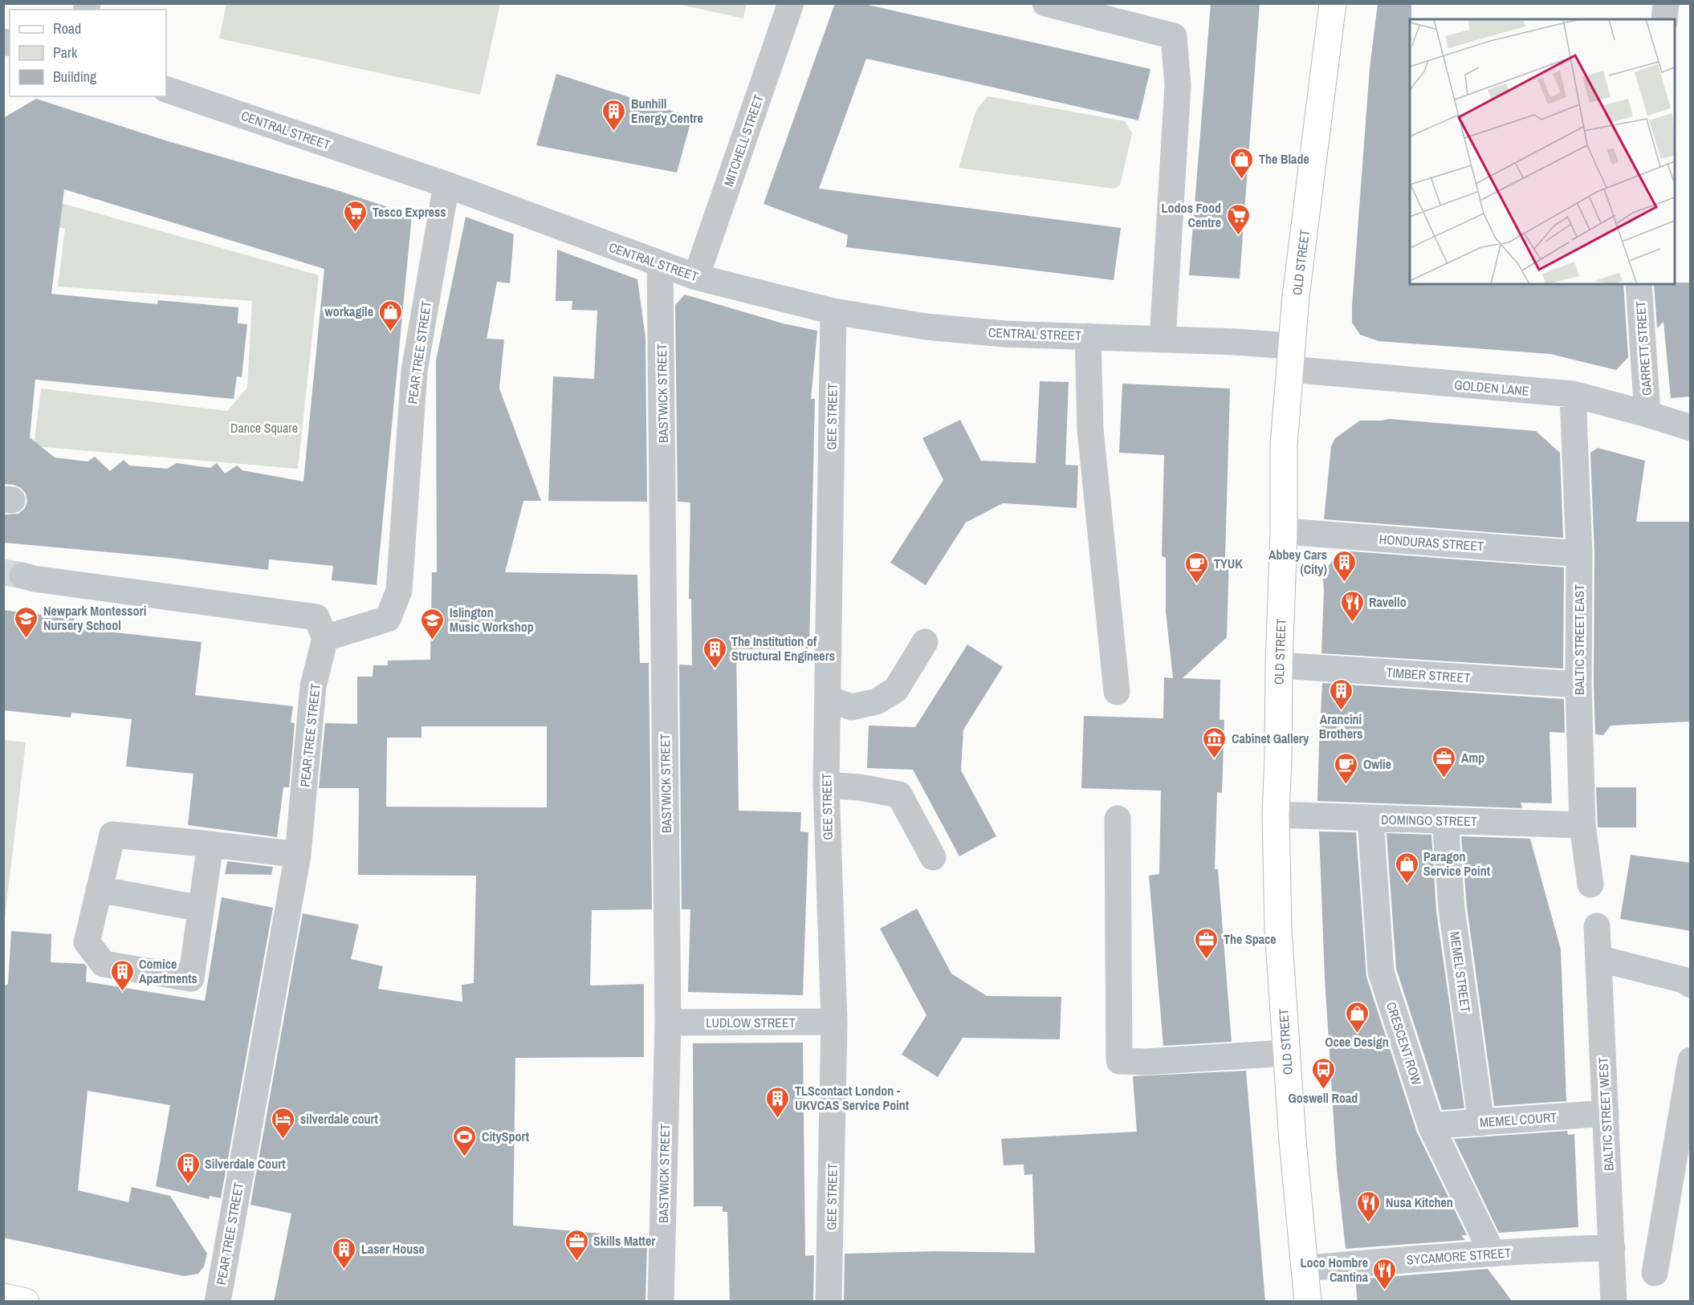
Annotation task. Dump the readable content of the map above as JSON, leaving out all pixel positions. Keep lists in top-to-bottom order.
{
  "streets": {
    "main road": ["OLD STREET"],
    "street": [
      "CENTRAL STREET",
      "MITCHELL STREET",
      "GARRETT STREET",
      "PEAR TREE STREET",
      "GOLDEN LANE",
      "BASTWICK STREET",
      "GEE STREET",
      "HONDURAS STREET",
      "BALTIC STREET EAST",
      "TIMBER STREET",
      "DOMINGO STREET",
      "MEMEL STREET",
      "LUDLOW STREET",
      "CRESCENT ROW",
      "BALTIC STREET WEST",
      "MEMEL COURT",
      "SYCAMORE STREET"
    ]
  },
  "crossings": [
    ["CENTRAL STREET", "MITCHELL STREET"],
    ["CENTRAL STREET", "OLD STREET"],
    ["CENTRAL STREET", "PEAR TREE STREET"],
    ["CENTRAL STREET", "GOLDEN LANE"],
    ["CENTRAL STREET", "BASTWICK STREET"],
    ["CENTRAL STREET", "GEE STREET"],
    ["OLD STREET", "GOLDEN LANE"],
    ["OLD STREET", "HONDURAS STREET"],
    ["OLD STREET", "TIMBER STREET"],
    ["OLD STREET", "DOMINGO STREET"],
    ["OLD STREET", "SYCAMORE STREET"],
    ["GARRETT STREET", "GOLDEN LANE"],
    ["GOLDEN LANE", "BALTIC STREET EAST"],
    ["BASTWICK STREET", "LUDLOW STREET"],
    ["GEE STREET", "LUDLOW STREET"],
    ["HONDURAS STREET", "BALTIC STREET EAST"],
    ["BALTIC STREET EAST", "TIMBER STREET"],
    ["BALTIC STREET EAST", "DOMINGO STREET"],
    ["DOMINGO STREET", "MEMEL STREET"],
    ["DOMINGO STREET", "CRESCENT ROW"],
    ["MEMEL STREET", "MEMEL COURT"],
    ["CRESCENT ROW", "MEMEL COURT"],
    ["CRESCENT ROW", "SYCAMORE STREET"],
    ["BALTIC STREET WEST", "MEMEL COURT"],
    ["BALTIC STREET WEST", "SYCAMORE STREET"]
  ],
  "parks": ["Dance Square"],
  "places": {
    "building": [
      "Bunhill Energy Centre",
      "Abbey Cars (City)",
      "The Institution of Structural Engineers",
      "Arancini Brothers",
      "Comice Apartments",
      "TLScontact London - UKVCAS Service Point",
      "Silverdale Court",
      "Laser House"
    ],
    "shop": [
      "The Blade",
      "workagile",
      "Paragon Service Point",
      "Ocee Design"
    ],
    "supermarket": ["Tesco Express", "Lodos Food Centre"],
    "cafe": ["TYUK", "Owlie"],
    "restaurant": ["Ravello", "Nusa Kitchen", "Loco Hombre Cantina"],
    "school or university": ["Newpark Montessori Nursery School", "Islington Music Workshop"],
    "museum": ["Cabinet Gallery"],
    "office": ["Amp", "The Space", "Skills Matter"],
    "bus stop": ["Goswell Road"],
    "hotel": ["silverdale court"],
    "sports": ["CitySport"]
  },
  "legend": ["Road", "Park", "Building"]
}
